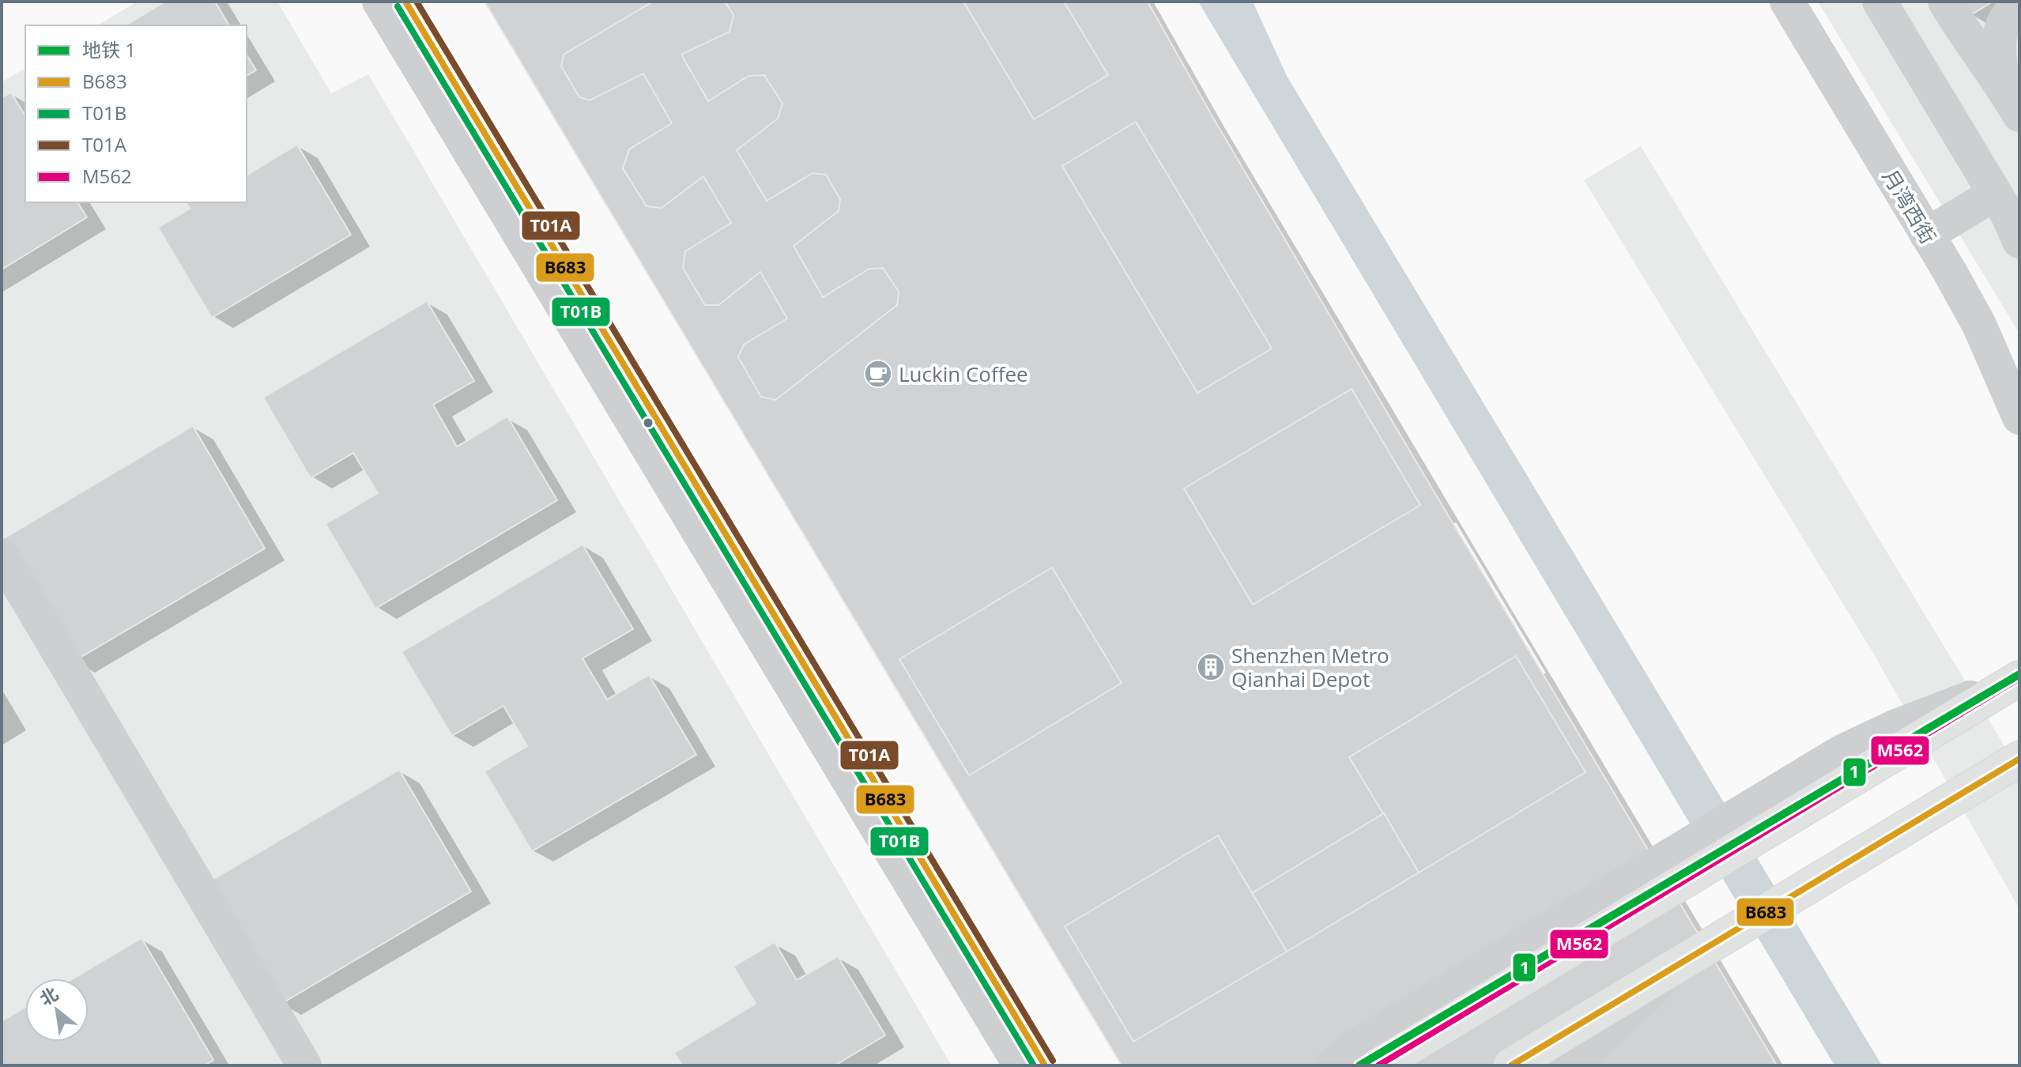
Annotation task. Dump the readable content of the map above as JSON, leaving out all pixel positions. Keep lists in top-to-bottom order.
{
  "streets": {
    "street": ["月湾西街"]
  },
  "places": {
    "cafe": ["Luckin Coffee"],
    "building": ["Shenzhen Metro Qianhai Depot"]
  },
  "lines": [
    "transit line B683",
    "transit line T01A",
    "transit line T01B",
    "metro line 1",
    "transit line M562"
  ],
  "legend": [
    "地铁 1",
    "B683",
    "T01B",
    "T01A",
    "M562"
  ],
  "north": "top left"
}
